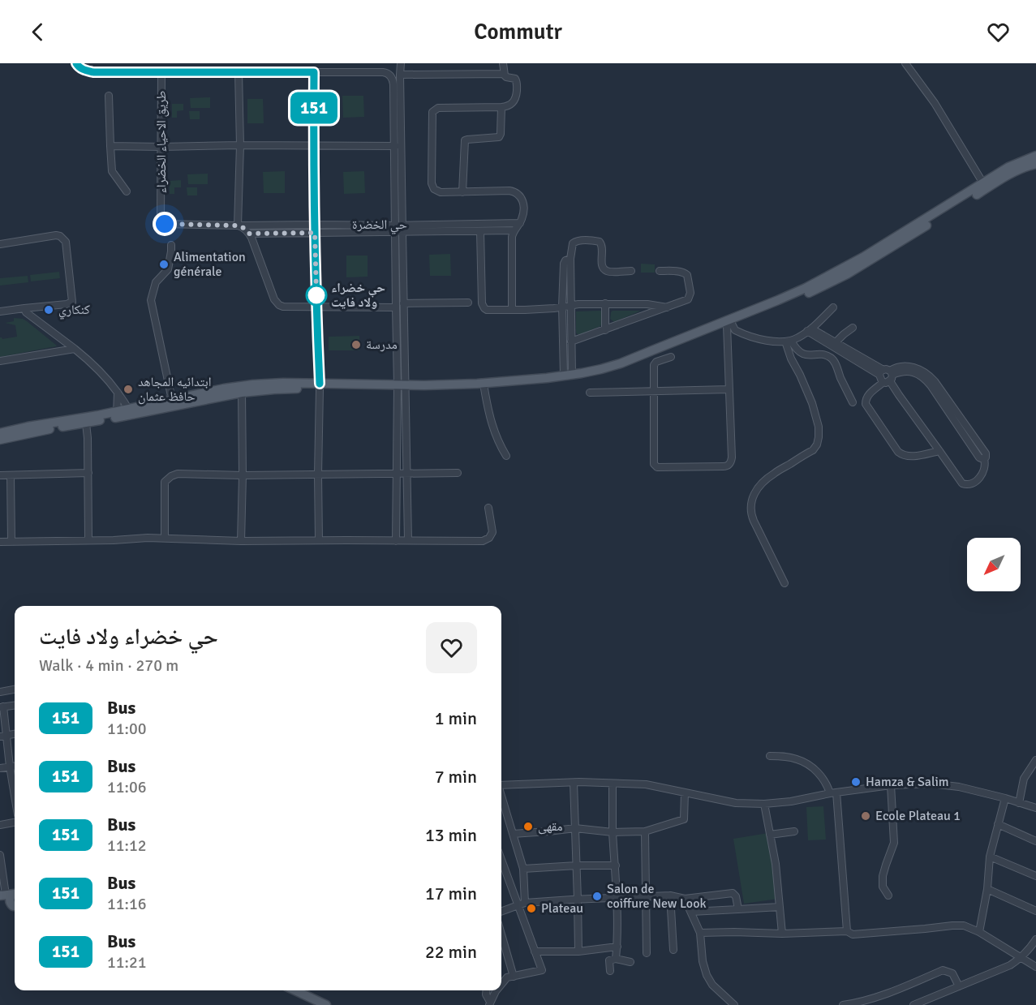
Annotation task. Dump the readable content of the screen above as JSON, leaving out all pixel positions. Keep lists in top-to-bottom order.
{
  "streets": {
    "street": ["طريق الاحياء الخضراء", "حي الخضرة"]
  },
  "crossings": [
    ["طريق الاحياء الخضراء", "حي الخضرة"]
  ],
  "places": [
    "Alimentation générale",
    "حي خضراء ولاد فايت",
    "كنكاري",
    "مدرسة",
    "ابتدائيه المجاهد حافظ عثمان",
    "Hamza & Salim",
    "Ecole Plateau 1",
    "مقهى",
    "Salon de coiffure New Look",
    "Plateau"
  ],
  "lines": ["bus line 151"],
  "north": "bottom left",
  "page": {
    "header": "Commutr",
    "on_map": "151",
    "heading": ["حي خضراء ولاد فايت", "Walk · 4 min · 270 m"],
    "list": [
      {
        "mark": "151",
        "name": "Bus",
        "note": "11:00",
        "value": "1 min"
      },
      {
        "mark": "151",
        "name": "Bus",
        "note": "11:06",
        "value": "7 min"
      },
      {
        "mark": "151",
        "name": "Bus",
        "note": "11:12",
        "value": "13 min"
      },
      {
        "mark": "151",
        "name": "Bus",
        "note": "11:16",
        "value": "17 min"
      },
      {
        "mark": "151",
        "name": "Bus",
        "note": "11:21",
        "value": "22 min"
      }
    ]
  }
}
